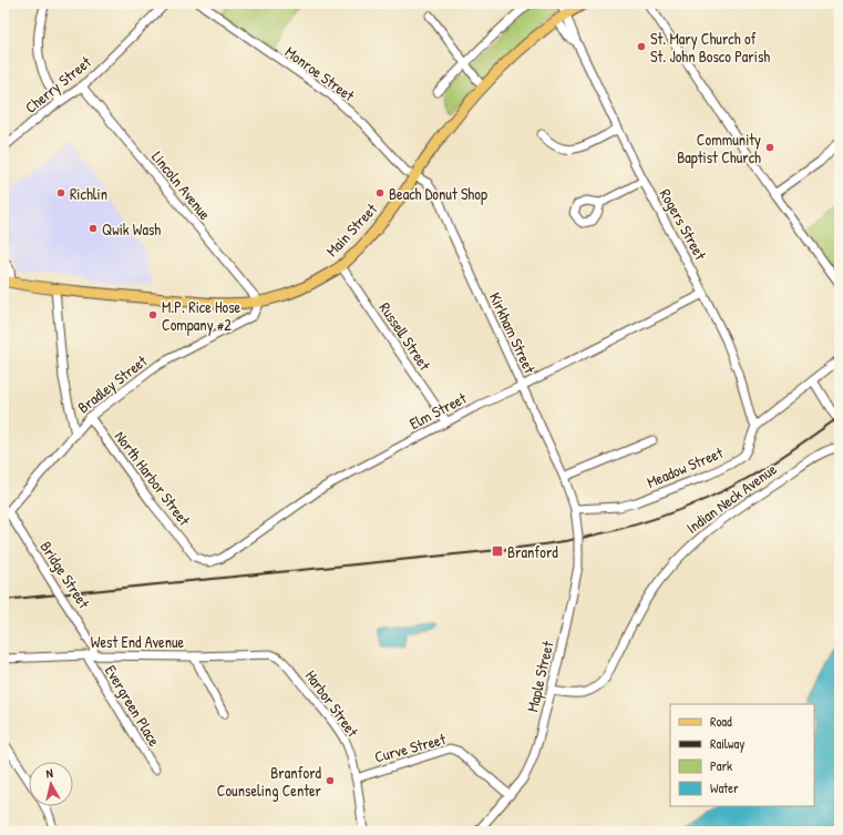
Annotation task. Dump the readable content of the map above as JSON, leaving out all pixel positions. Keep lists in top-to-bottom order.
{
  "streets": {
    "main road": ["Main Street"],
    "street": [
      "Monroe Street",
      "Cherry Street",
      "Lincoln Avenue",
      "Rogers Street",
      "Kirkham Street",
      "Russell Street",
      "Bradley Street",
      "Elm Street",
      "Meadow Street",
      "North Harbor Street",
      "Indian Neck Avenue",
      "Bridge Street",
      "West End Avenue",
      "Maple Street",
      "Harbor Street",
      "Evergreen Place",
      "Curve Street"
    ]
  },
  "crossings": [
    ["Monroe Street", "Main Street"],
    ["Monroe Street", "Kirkham Street"],
    ["Cherry Street", "Lincoln Avenue"],
    ["Lincoln Avenue", "Main Street"],
    ["Lincoln Avenue", "Bradley Street"],
    ["Rogers Street", "Main Street"],
    ["Rogers Street", "Elm Street"],
    ["Rogers Street", "Meadow Street"],
    ["Main Street", "Kirkham Street"],
    ["Main Street", "Russell Street"],
    ["Main Street", "Bradley Street"],
    ["Kirkham Street", "Elm Street"],
    ["Kirkham Street", "Meadow Street"],
    ["Kirkham Street", "Maple Street"],
    ["Russell Street", "Elm Street"],
    ["Bradley Street", "North Harbor Street"],
    ["Bradley Street", "Bridge Street"],
    ["Elm Street", "North Harbor Street"],
    ["Meadow Street", "Maple Street"],
    ["Indian Neck Avenue", "Maple Street"],
    ["Bridge Street", "West End Avenue"],
    ["Bridge Street", "Evergreen Place"],
    ["West End Avenue", "Harbor Street"],
    ["West End Avenue", "Evergreen Place"],
    ["Maple Street", "Curve Street"],
    ["Harbor Street", "Curve Street"]
  ],
  "places": {
    "other": [
      "St. Mary Church of St. John Bosco Parish",
      "Community Baptist Church",
      "Richlin",
      "Beach Donut Shop",
      "Qwik Wash",
      "M.P. Rice Hose Company #2",
      "Branford Counseling Center"
    ],
    "transit": ["Branford"]
  },
  "legend": [
    "Road",
    "Railway",
    "Park",
    "Water"
  ],
  "north": "top"
}
